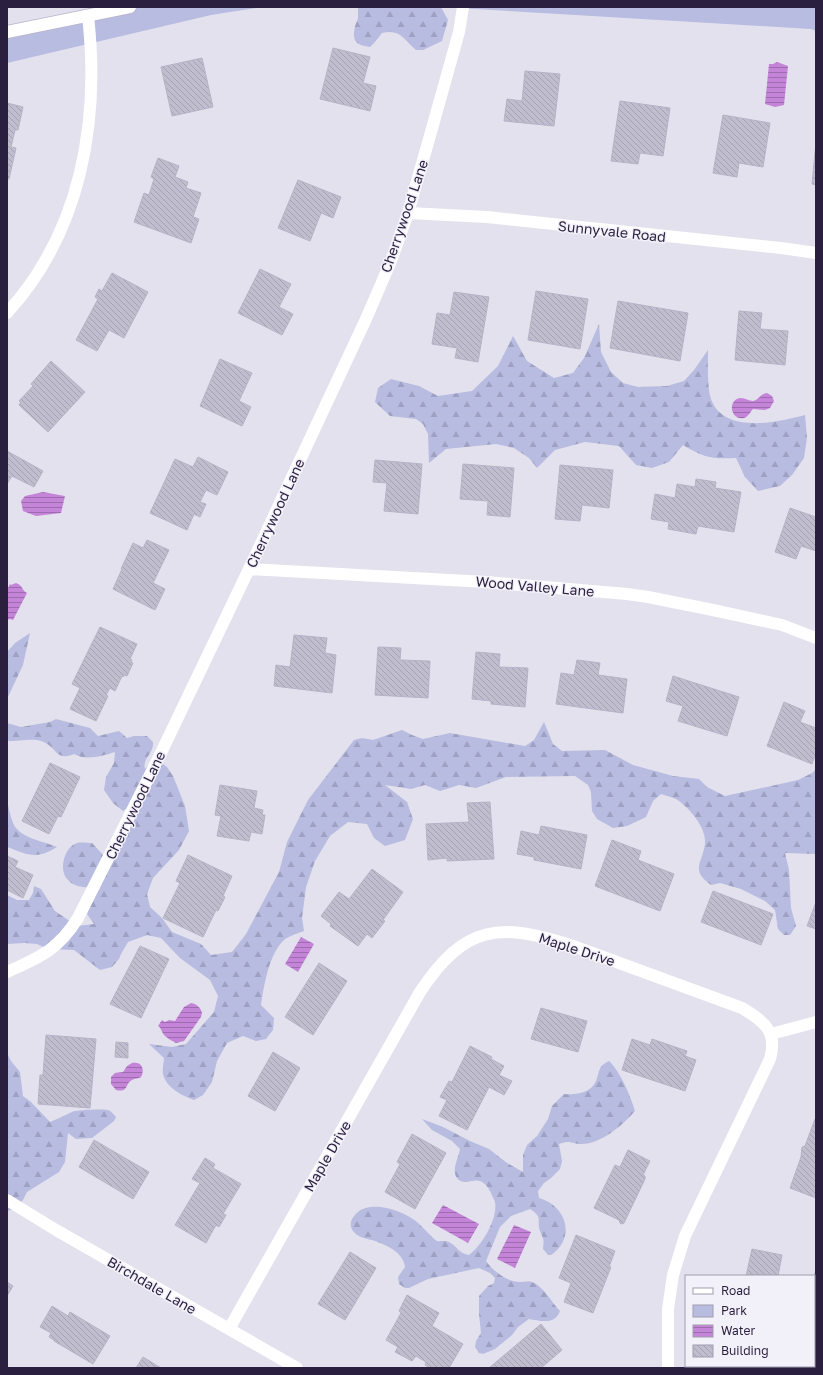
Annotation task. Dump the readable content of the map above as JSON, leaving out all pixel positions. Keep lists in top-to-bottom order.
{
  "streets": {
    "street": [
      "Cherrywood Lane",
      "Sunnyvale Road",
      "Wood Valley Lane",
      "Maple Drive",
      "Birchdale Lane"
    ]
  },
  "crossings": [
    ["Cherrywood Lane", "Sunnyvale Road"],
    ["Cherrywood Lane", "Wood Valley Lane"],
    ["Maple Drive", "Birchdale Lane"]
  ],
  "legend": [
    "Road",
    "Park",
    "Water",
    "Building"
  ]
}
